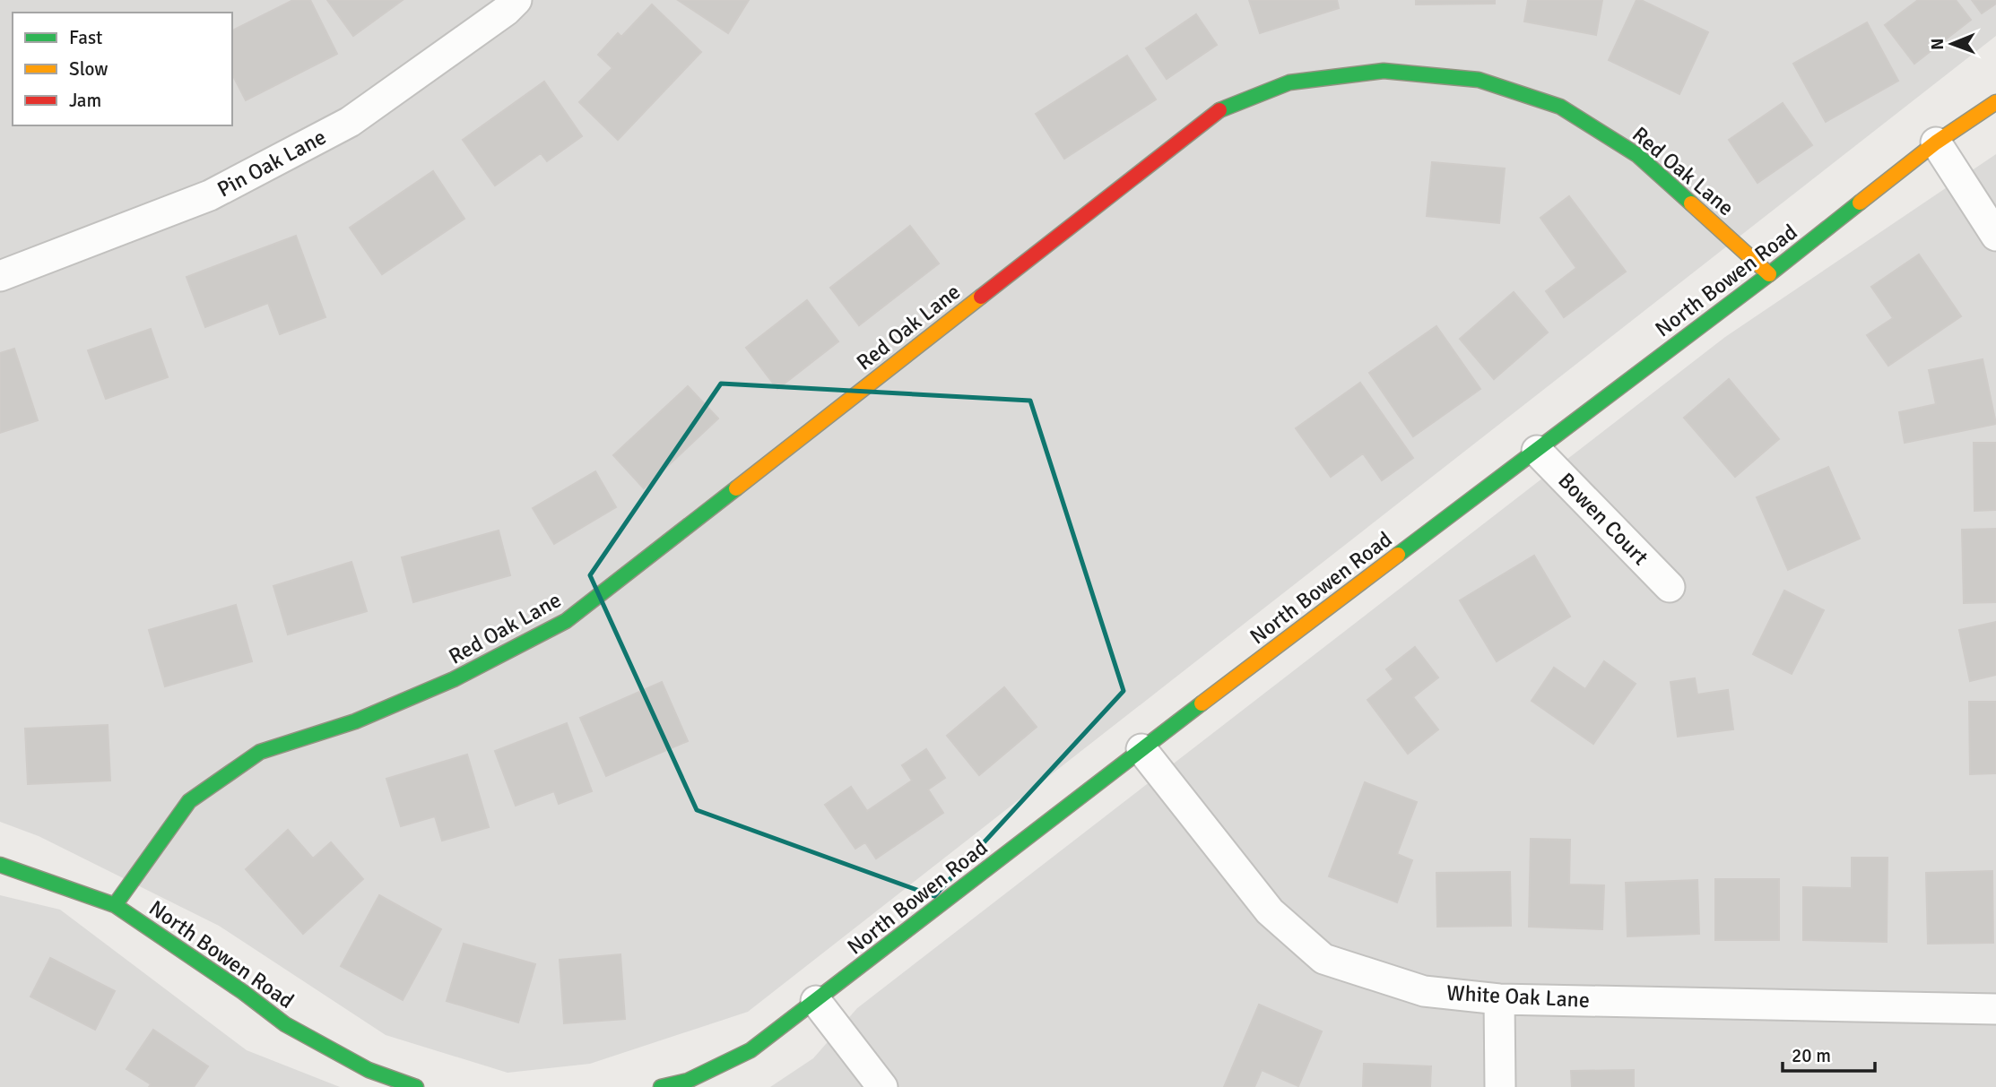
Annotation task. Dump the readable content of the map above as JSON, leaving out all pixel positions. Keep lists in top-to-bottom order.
{
  "streets": {
    "street": [
      "Pin Oak Lane",
      "Red Oak Lane",
      "North Bowen Road",
      "Bowen Court",
      "White Oak Lane"
    ]
  },
  "crossings": [
    ["Red Oak Lane", "North Bowen Road"],
    ["North Bowen Road", "Bowen Court"],
    ["North Bowen Road", "White Oak Lane"]
  ],
  "legend": ["Fast", "Slow", "Jam"],
  "scale_bar": "20 m",
  "north": "left"
}
